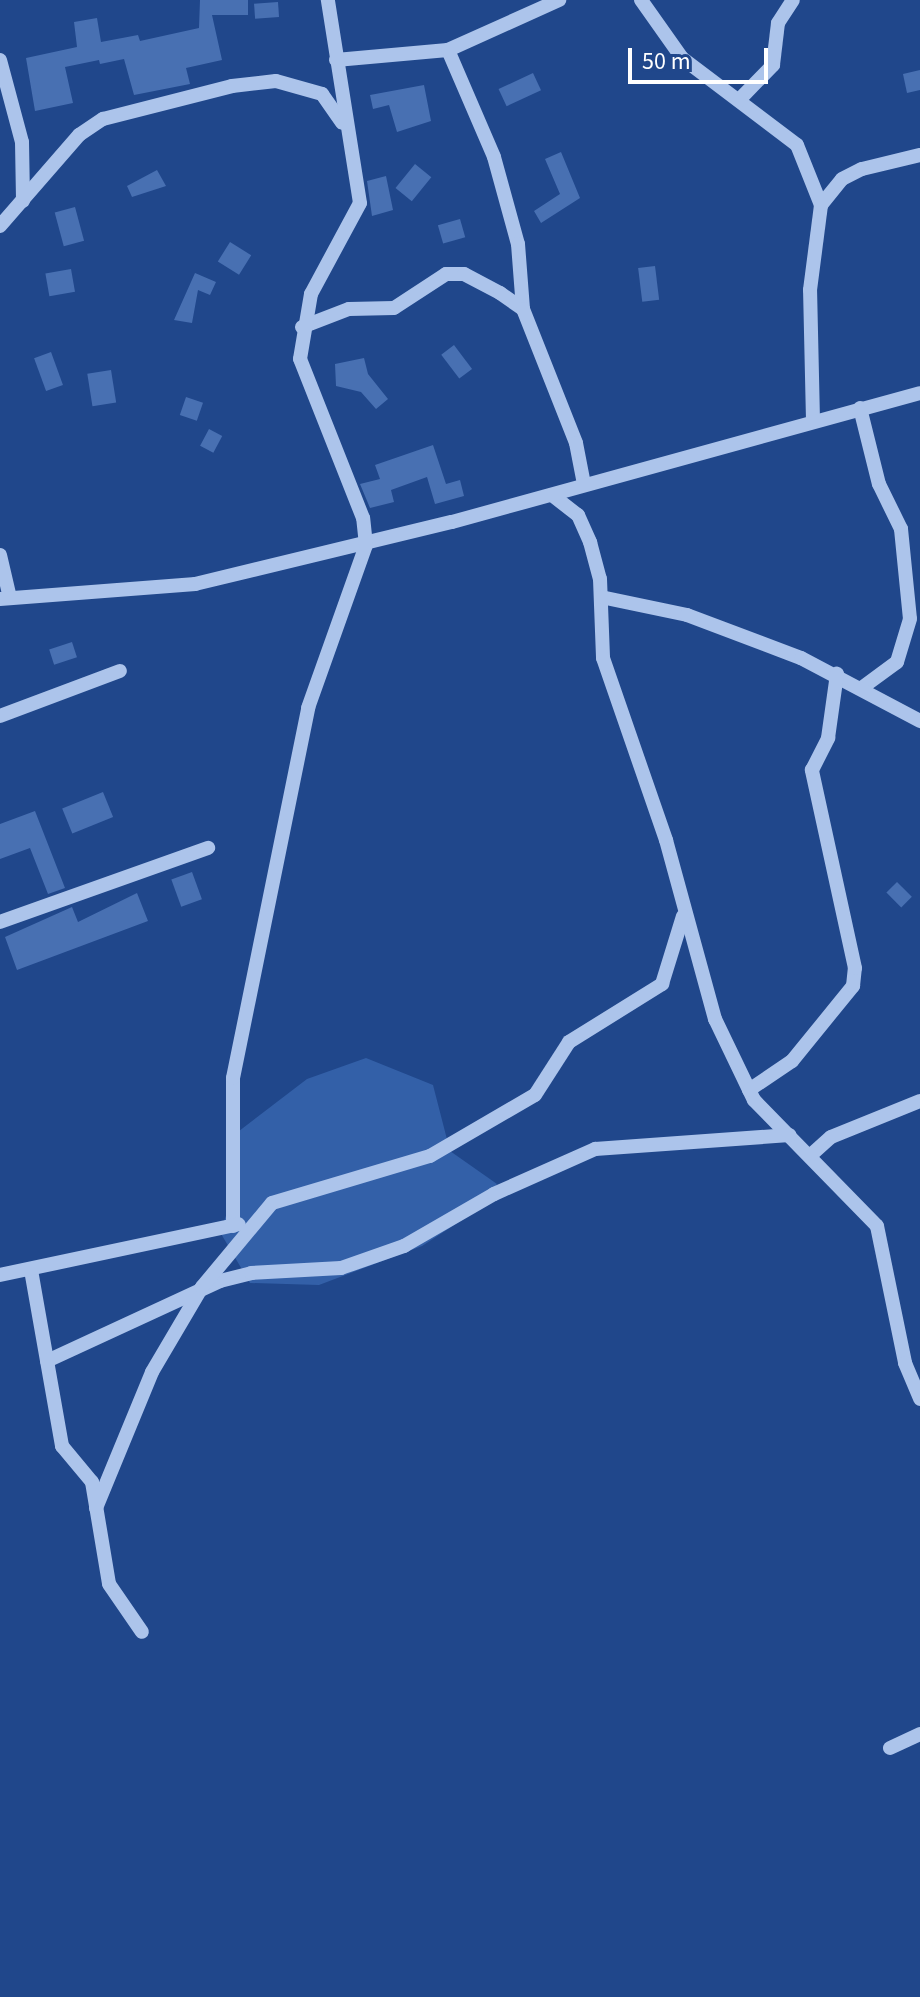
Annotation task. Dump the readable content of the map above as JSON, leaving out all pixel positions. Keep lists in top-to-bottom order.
{
  "scale_bar": "50 m"
}
